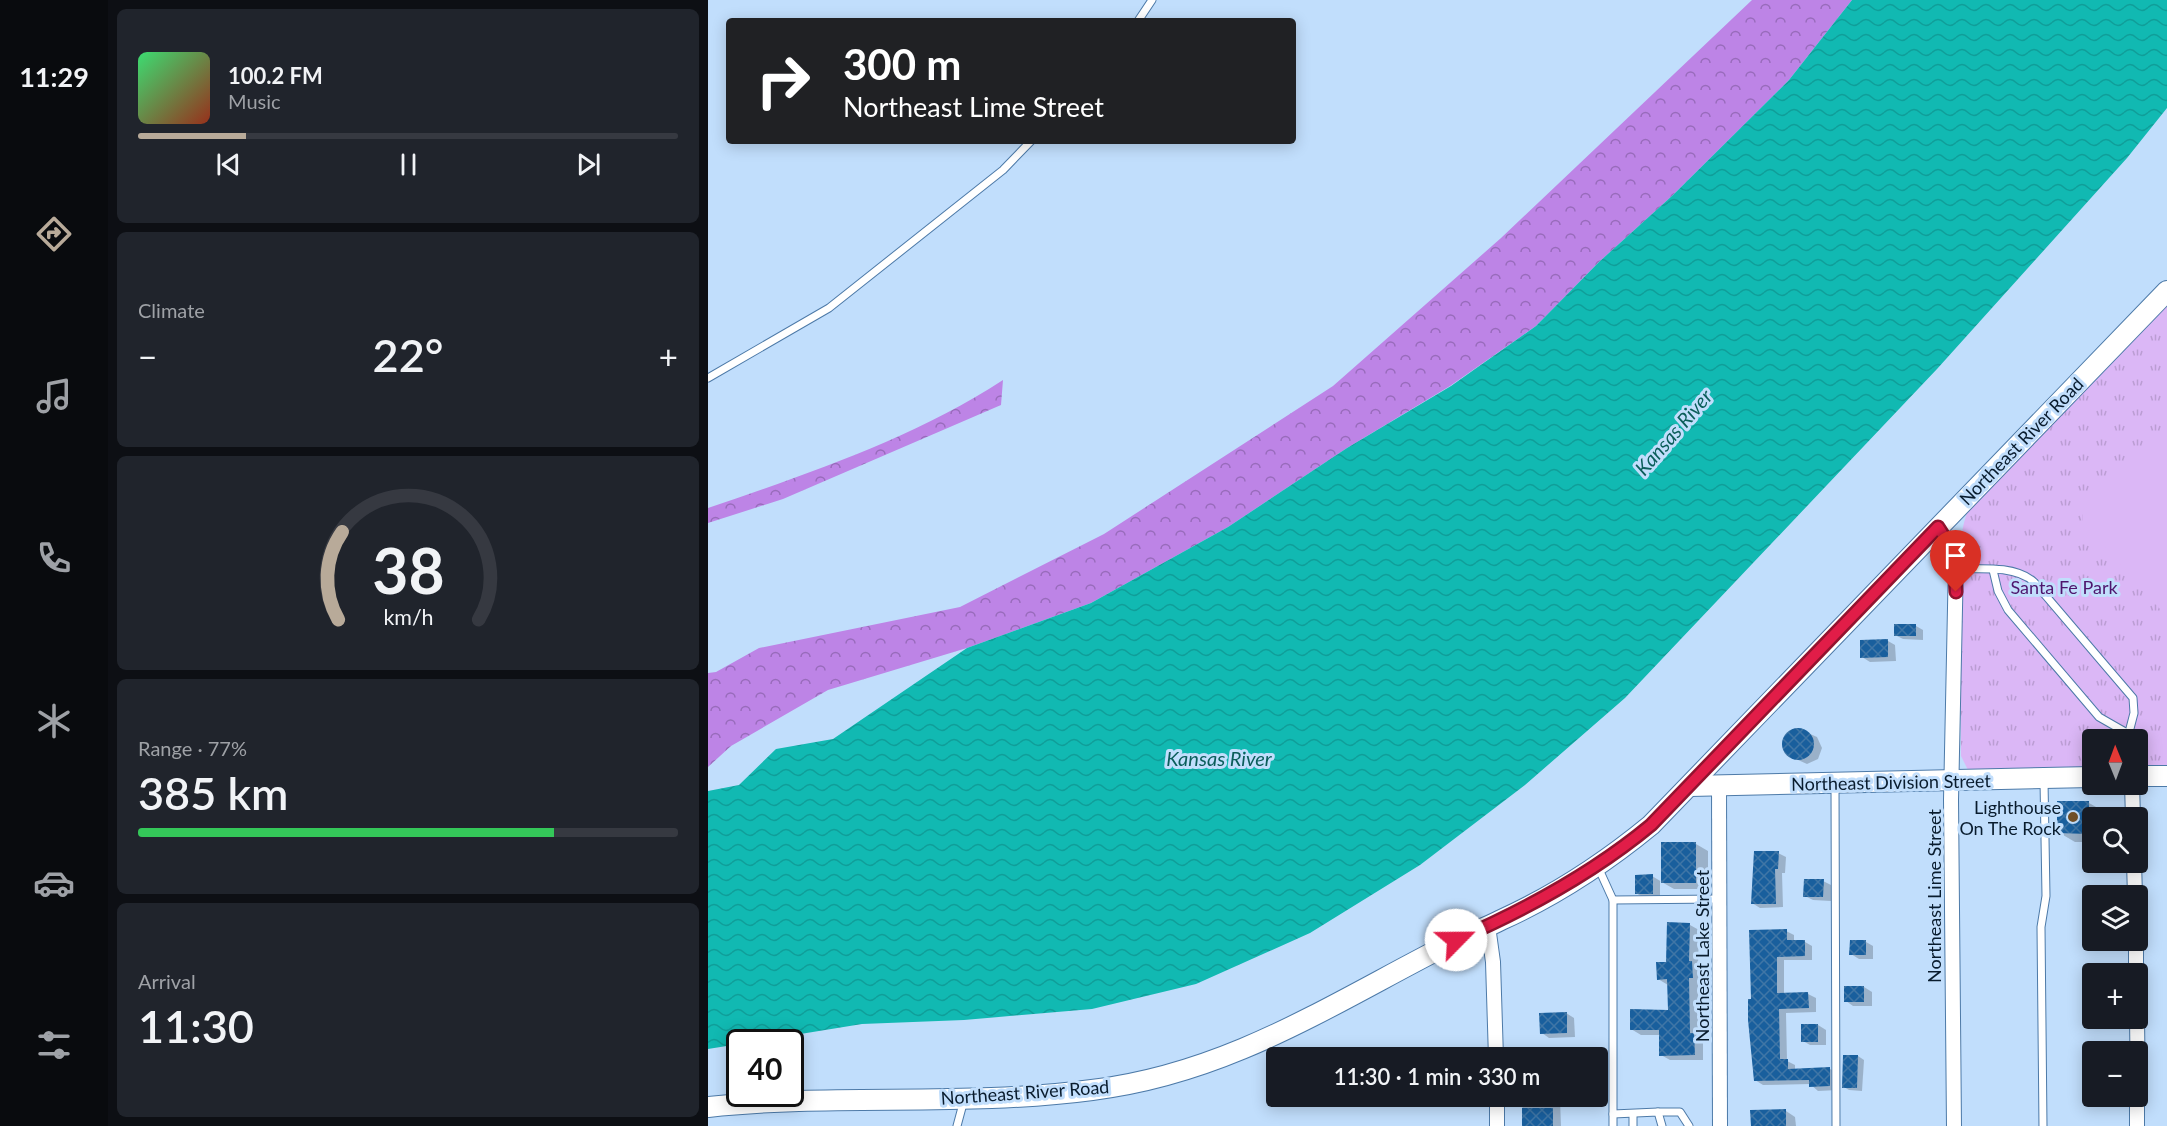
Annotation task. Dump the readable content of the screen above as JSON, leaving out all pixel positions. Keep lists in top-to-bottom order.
{
  "streets": {
    "street": [
      "Northeast River Road",
      "Northeast Division Street",
      "Northeast Lime Street",
      "Northeast Lake Street"
    ]
  },
  "crossings": [
    ["Northeast River Road", "Northeast Division Street"],
    ["Northeast River Road", "Northeast Lime Street"],
    ["Northeast Division Street", "Northeast Lime Street"],
    ["Northeast Division Street", "Northeast Lake Street"]
  ],
  "water": ["Kansas River"],
  "parks": ["Santa Fe Park"],
  "places": ["Lighthouse On The Rock"],
  "north": "top",
  "page": {
    "tabs": "11:29",
    "turn": ["300 m", "Northeast Lime Street"],
    "song": ["100.2 FM", "Music"],
    "tile": [
      "Climate",
      ["Range · 77%", "385 km"],
      ["Arrival", "11:30"]
    ],
    "heat": ["−", "22°", "+"],
    "map_buttons": ["+", "−"],
    "limit": "40",
    "trip": "11:30 · 1 min · 330 m",
    "gauge": ["38", "km/h"]
  }
}
